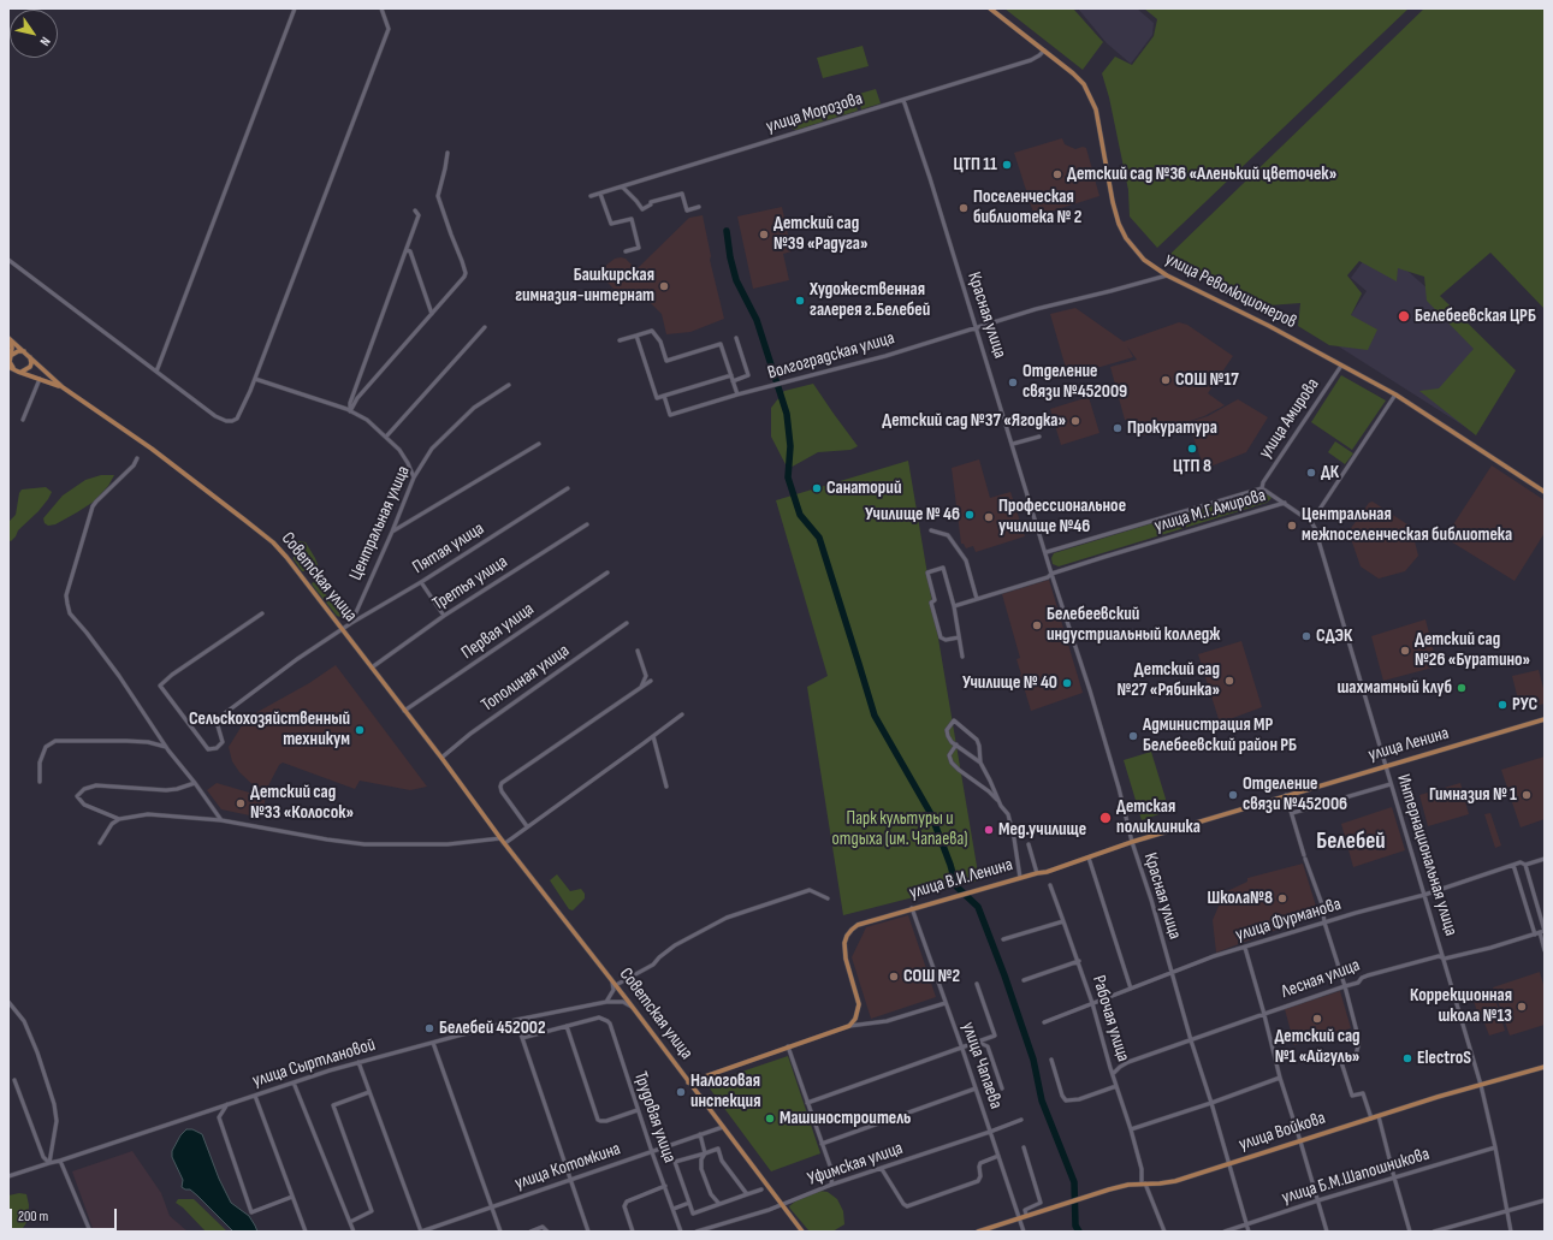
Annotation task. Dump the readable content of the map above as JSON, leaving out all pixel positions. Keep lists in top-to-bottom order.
{
  "streets": {
    "main road": [
      "улица Революционеров",
      "Советская улица",
      "улица Ленина",
      "улица В.И.Ленина",
      "улица Войкова"
    ],
    "street": [
      "улица Морозова",
      "Красная улица",
      "Волгоградская улица",
      "улица Амирова",
      "улица М.Г.Амирова",
      "Центральная улица",
      "Пятая улица",
      "Третья улица",
      "Первая улица",
      "Тополиная улица",
      "Интернациональная улица",
      "улица Фурманова",
      "Лесная улица",
      "Рабочая улица",
      "улица Сыртлановой",
      "улица Чапаева",
      "Трудовая улица",
      "Уфимская улица",
      "улица Котомкина",
      "улица Б.М.Шапошникова"
    ]
  },
  "crossings": [
    ["улица Морозова", "улица Революционеров"],
    ["улица Морозова", "Красная улица"],
    ["улица Революционеров", "Волгоградская улица"],
    ["улица Революционеров", "улица Амирова"],
    ["Красная улица", "Волгоградская улица"],
    ["Красная улица", "улица М.Г.Амирова"],
    ["Красная улица", "улица Ленина"],
    ["Красная улица", "улица Фурманова"],
    ["Красная улица", "Лесная улица"],
    ["Красная улица", "улица Войкова"],
    ["Красная улица", "улица Б.М.Шапошникова"],
    ["улица Амирова", "улица М.Г.Амирова"],
    ["Центральная улица", "Пятая улица"],
    ["Пятая улица", "Советская улица"],
    ["Советская улица", "Третья улица"],
    ["Советская улица", "Первая улица"],
    ["Советская улица", "Тополиная улица"],
    ["Советская улица", "улица Сыртлановой"],
    ["Советская улица", "Уфимская улица"],
    ["Советская улица", "улица Котомкина"],
    ["улица Ленина", "Интернациональная улица"],
    ["улица Ленина", "улица В.И.Ленина"],
    ["Интернациональная улица", "улица Фурманова"],
    ["Интернациональная улица", "Лесная улица"],
    ["Интернациональная улица", "улица Войкова"],
    ["Интернациональная улица", "улица Б.М.Шапошникова"],
    ["улица В.И.Ленина", "улица Чапаева"],
    ["улица Фурманова", "Рабочая улица"],
    ["Лесная улица", "Рабочая улица"],
    ["Рабочая улица", "улица Войкова"],
    ["улица Чапаева", "улица Войкова"],
    ["улица Чапаева", "Уфимская улица"],
    ["Трудовая улица", "улица Котомкина"]
  ],
  "districts": ["Белебей"],
  "parks": ["Парк культуры и отдыха (им. Чапаева)"],
  "places": [
    "ЦТП 11",
    "Детский сад №36 «Аленький цветочек»",
    "Поселенческая библиотека № 2",
    "Детский сад №39 «Радуга»",
    "Башкирская гимназия-интернат",
    "Художественная галерея г.Белебей",
    "Белебеевская ЦРБ",
    "СОШ №17",
    "Отделение связи №452009",
    "Детский сад №37 «Ягодка»",
    "Прокуратура",
    "ЦТП 8",
    "ДК",
    "Санаторий",
    "Училище № 46",
    "Профессиональное училище №46",
    "Центральная межпоселенческая библиотека",
    "Белебеевский индустриальный колледж",
    "СДЭК",
    "Детский сад №26 «Буратино»",
    "Детский сад №27 «Рябинка»",
    "Училище № 40",
    "шахматный клуб",
    "РУС",
    "Сельскохозяйственный техникум",
    "Администрация МР Белебеевский район РБ",
    "Отделение связи №452006",
    "Гимназия № 1",
    "Детский сад №33 «Колосок»",
    "Детская поликлиника",
    "Мед.училище",
    "Школа№8",
    "СОШ №2",
    "Коррекционная школа №13",
    "Детский сад №1 «Айгуль»",
    "Белебей 452002",
    "ElectroS",
    "Налоговая инспекция",
    "Машиностроитель"
  ],
  "scale_bar": "200 m",
  "north": "bottom right"
}
